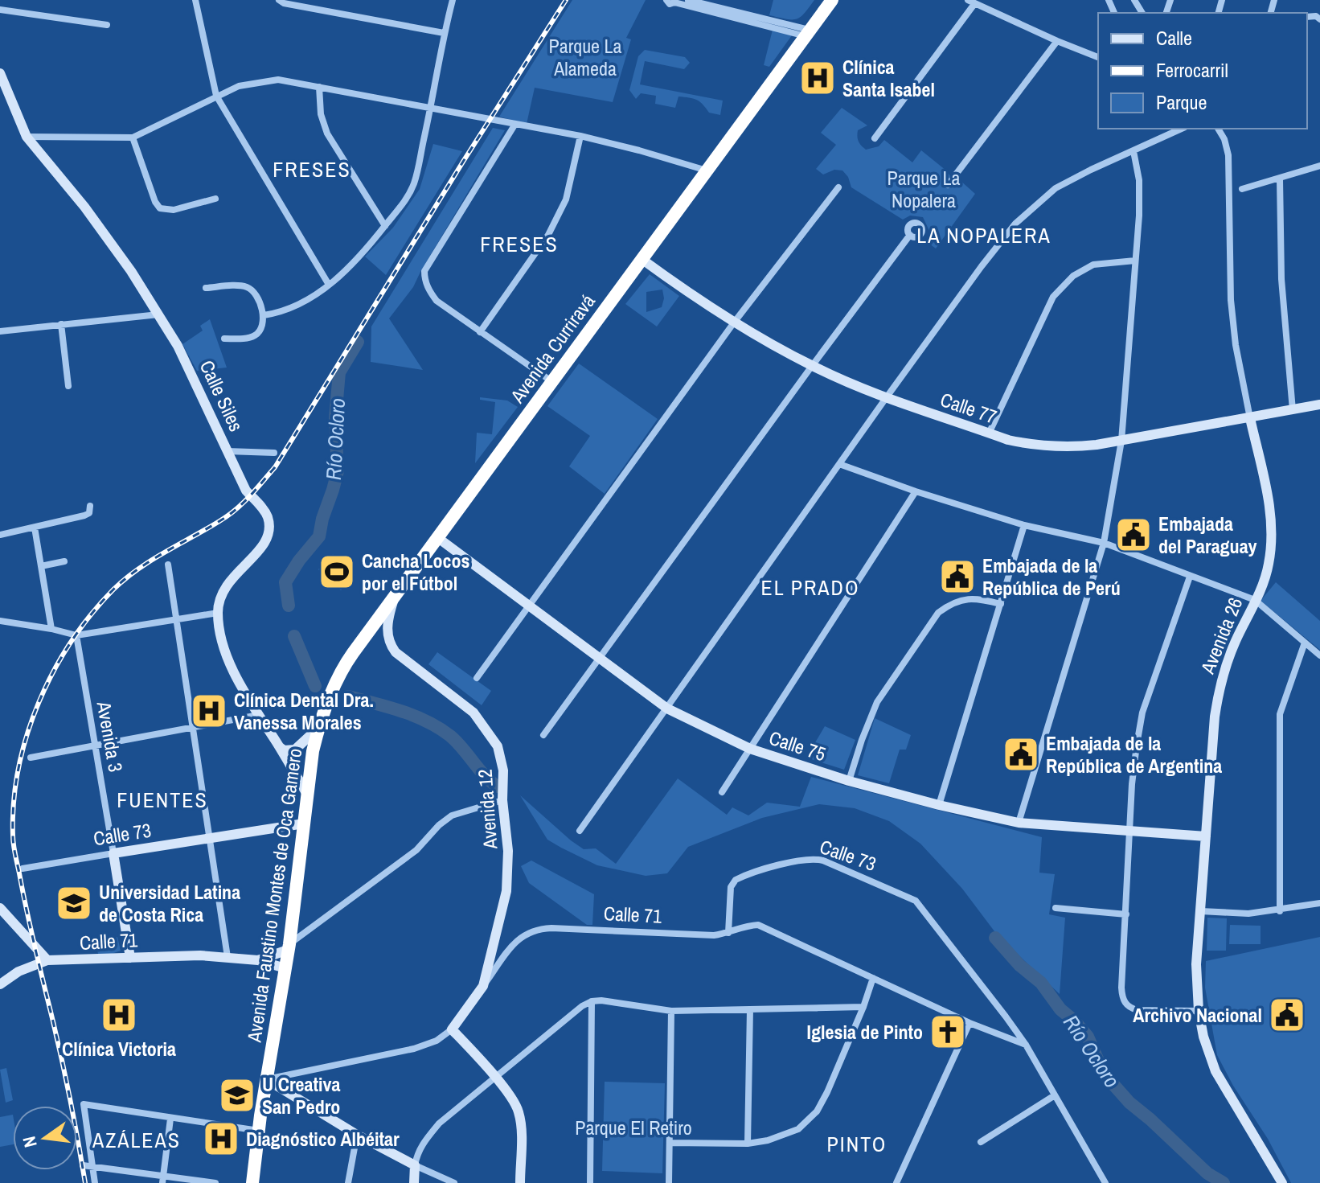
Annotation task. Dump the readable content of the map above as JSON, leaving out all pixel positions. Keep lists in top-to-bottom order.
{
  "streets": {
    "highway": ["Avenida Curriravá", "Avenida Faustino Montes de Oca Gamero"],
    "street": [
      "Calle Siles",
      "Calle 77",
      "Avenida 26",
      "Avenida 3",
      "Calle 75",
      "Avenida 12",
      "Calle 73",
      "Calle 71"
    ]
  },
  "crossings": [
    ["Avenida Curriravá", "Calle 77"],
    ["Avenida Curriravá", "Calle 75"],
    ["Avenida Curriravá", "Avenida 12"],
    ["Avenida Curriravá", "Avenida Faustino Montes de Oca Gamero"],
    ["Calle 77", "Avenida 26"],
    ["Avenida 26", "Calle 75"],
    ["Avenida 3", "Calle 73"],
    ["Avenida 3", "Calle 71"],
    ["Avenida 12", "Calle 71"],
    ["Calle 73", "Avenida Faustino Montes de Oca Gamero"],
    ["Calle 73", "Calle 71"],
    ["Avenida Faustino Montes de Oca Gamero", "Calle 71"]
  ],
  "districts": [
    "FRESES",
    "LA NOPALERA",
    "FRESES",
    "EL PRADO",
    "FUENTES",
    "AZÁLEAS",
    "PINTO"
  ],
  "water": ["Río Ocloro"],
  "parks": ["Parque La Alameda", "Parque La Nopalera", "Parque El Retiro"],
  "places": {
    "hospital": [
      "Clínica Santa Isabel",
      "Clínica Dental Dra. Vanessa Morales",
      "Clínica Victoria",
      "Diagnóstico Albéitar"
    ],
    "public building": [
      "Embajada del Paraguay",
      "Embajada de la República de Perú",
      "Embajada de la República de Argentina",
      "Archivo Nacional"
    ],
    "sports": ["Cancha Locos por el Fútbol"],
    "school or university": ["Universidad Latina de Costa Rica", "U Creativa San Pedro"],
    "church": ["Iglesia de Pinto"]
  },
  "legend": ["Calle", "Ferrocarril", "Parque"],
  "north": "left"
}
